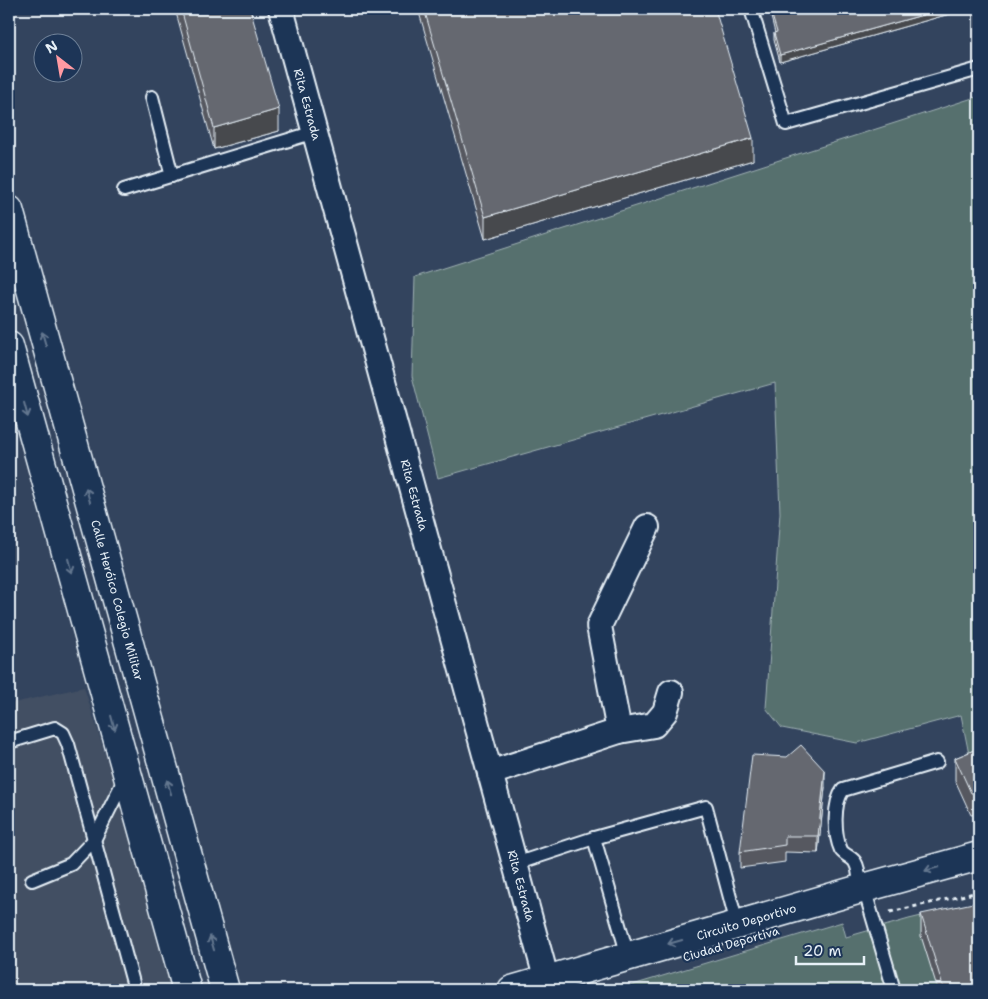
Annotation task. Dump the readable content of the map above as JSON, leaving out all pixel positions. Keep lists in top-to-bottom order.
{
  "streets": {
    "main road": ["Calle Heróico Colegio Militar", "Circuito Deportivo"],
    "street": ["Rita Estrada"]
  },
  "crossings": [
    ["Rita Estrada", "Circuito Deportivo"]
  ],
  "one_way": ["Circuito Deportivo"],
  "scale_bar": "20 m",
  "north": "top left"
}
